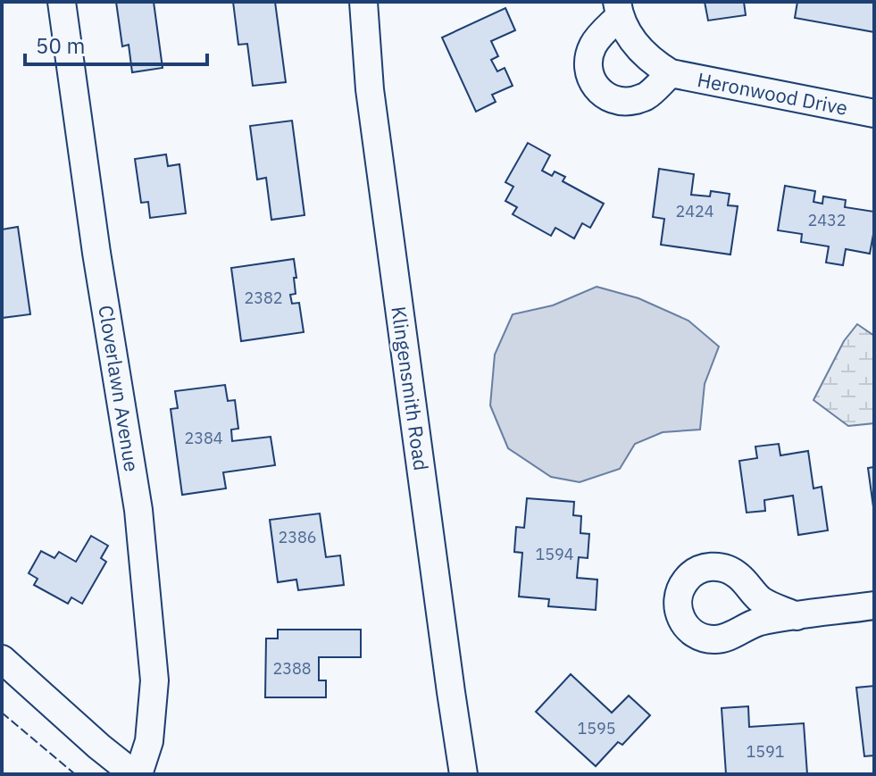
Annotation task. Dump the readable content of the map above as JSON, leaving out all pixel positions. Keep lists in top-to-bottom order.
{
  "streets": {
    "street": ["Heronwood Drive", "Cloverlawn Avenue", "Klingensmith Road"]
  },
  "house_numbers": [
    "2424",
    "2432",
    "2382",
    "2384",
    "2386",
    "1594",
    "2388",
    "1595",
    "1591"
  ],
  "scale_bar": "50 m"
}
